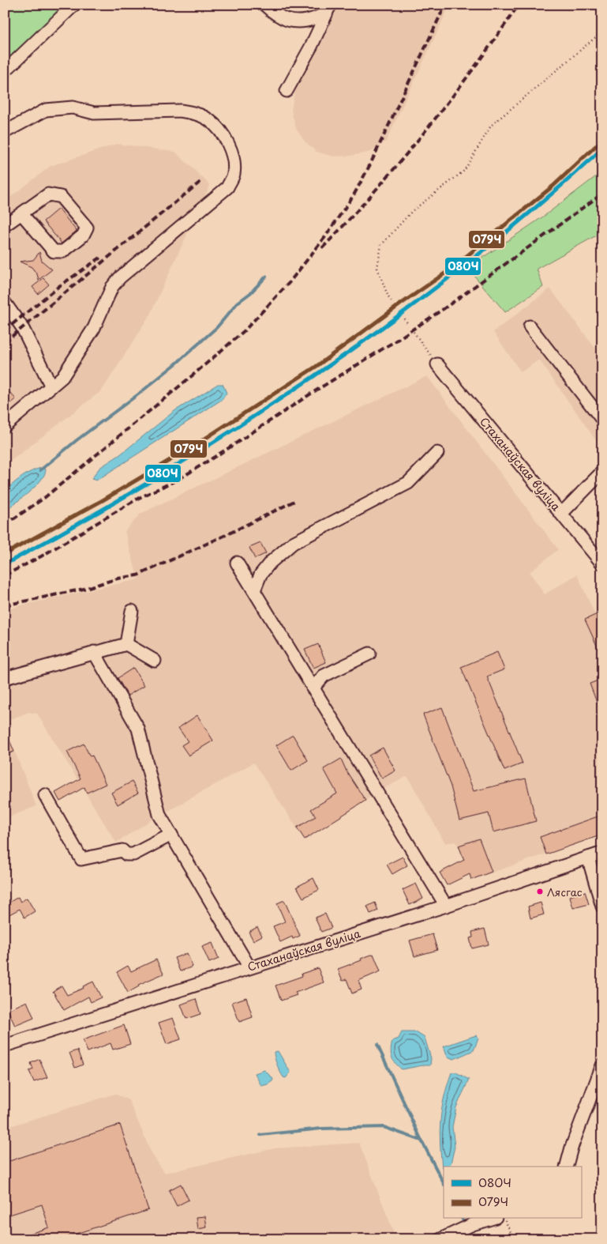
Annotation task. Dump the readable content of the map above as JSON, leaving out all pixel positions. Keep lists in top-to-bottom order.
{
  "streets": {
    "street": ["Стаханаўская вуліца"]
  },
  "places": ["Лясгас"],
  "lines": ["transit line 079Ч", "transit line 080Ч"],
  "legend": ["080Ч", "079Ч"]
}
